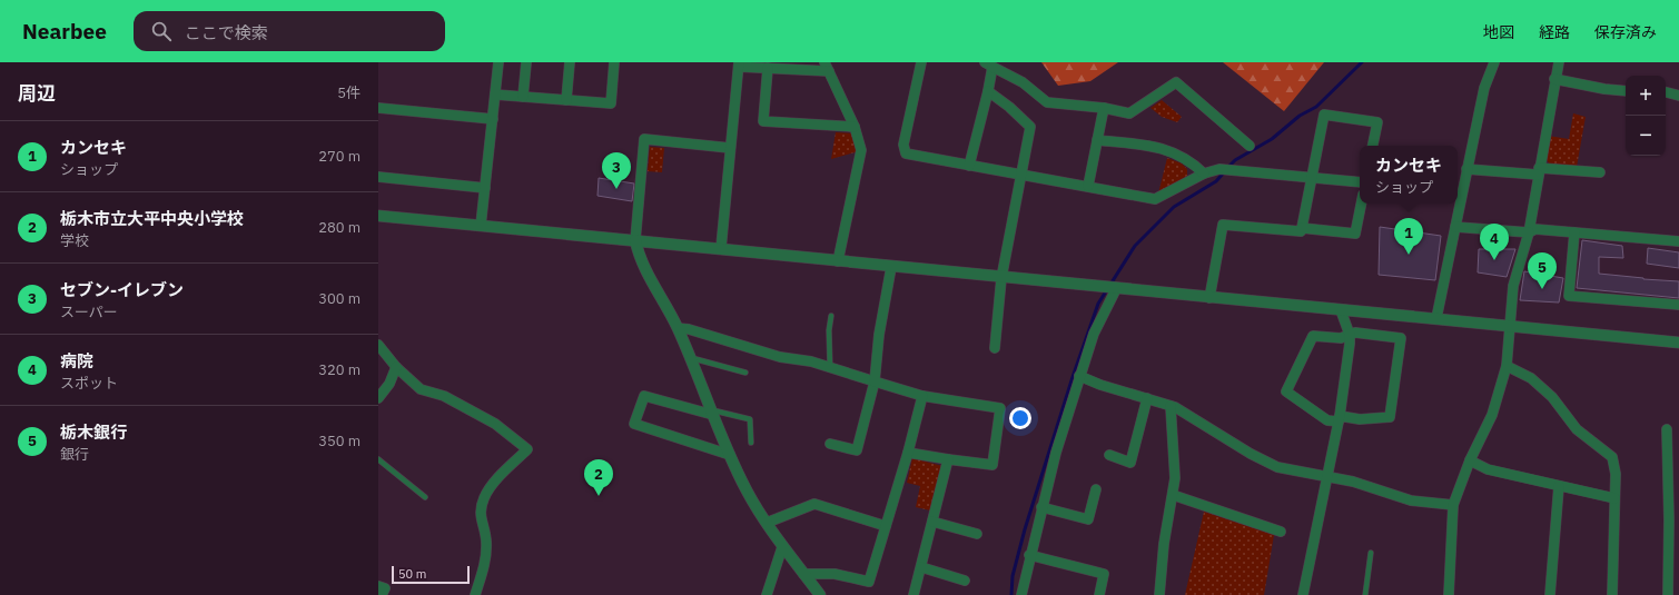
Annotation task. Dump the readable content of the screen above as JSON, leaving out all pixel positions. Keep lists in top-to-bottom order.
{
  "scale_bar": "50 m",
  "page": {
    "header": "Nearbee",
    "search": "ここで検索",
    "nav": ["地図", "経路", "保存済み"],
    "heading": ["周辺", "5件"],
    "map_buttons": ["+", "−"],
    "list": [
      {
        "mark": "1",
        "name": "カンセキ",
        "note": "ショップ",
        "value": "270 m"
      },
      {
        "mark": "2",
        "name": "栃木市立大平中央小学校",
        "note": "学校",
        "value": "280 m"
      },
      {
        "mark": "3",
        "name": "セブン-イレブン",
        "note": "スーパー",
        "value": "300 m"
      },
      {
        "mark": "4",
        "name": "病院",
        "note": "スポット",
        "value": "320 m"
      },
      {
        "mark": "5",
        "name": "栃木銀行",
        "note": "銀行",
        "value": "350 m"
      }
    ],
    "popup": ["カンセキ", "ショップ"],
    "pins": [
      "3",
      "1",
      "4",
      "5",
      "2"
    ],
    "scale": "50 m"
  }
}
